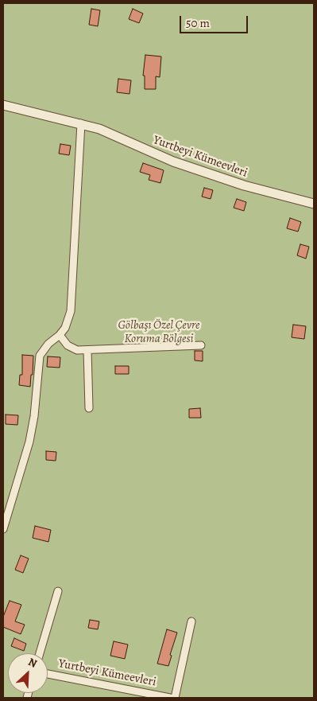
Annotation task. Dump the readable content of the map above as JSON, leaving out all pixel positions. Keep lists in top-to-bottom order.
{
  "streets": {
    "street": ["Yurtbeyi Kümeevleri"]
  },
  "parks": ["Gölbaşı Özel Çevre Koruma Bölgesi"],
  "scale_bar": "50 m",
  "north": "top right"
}
